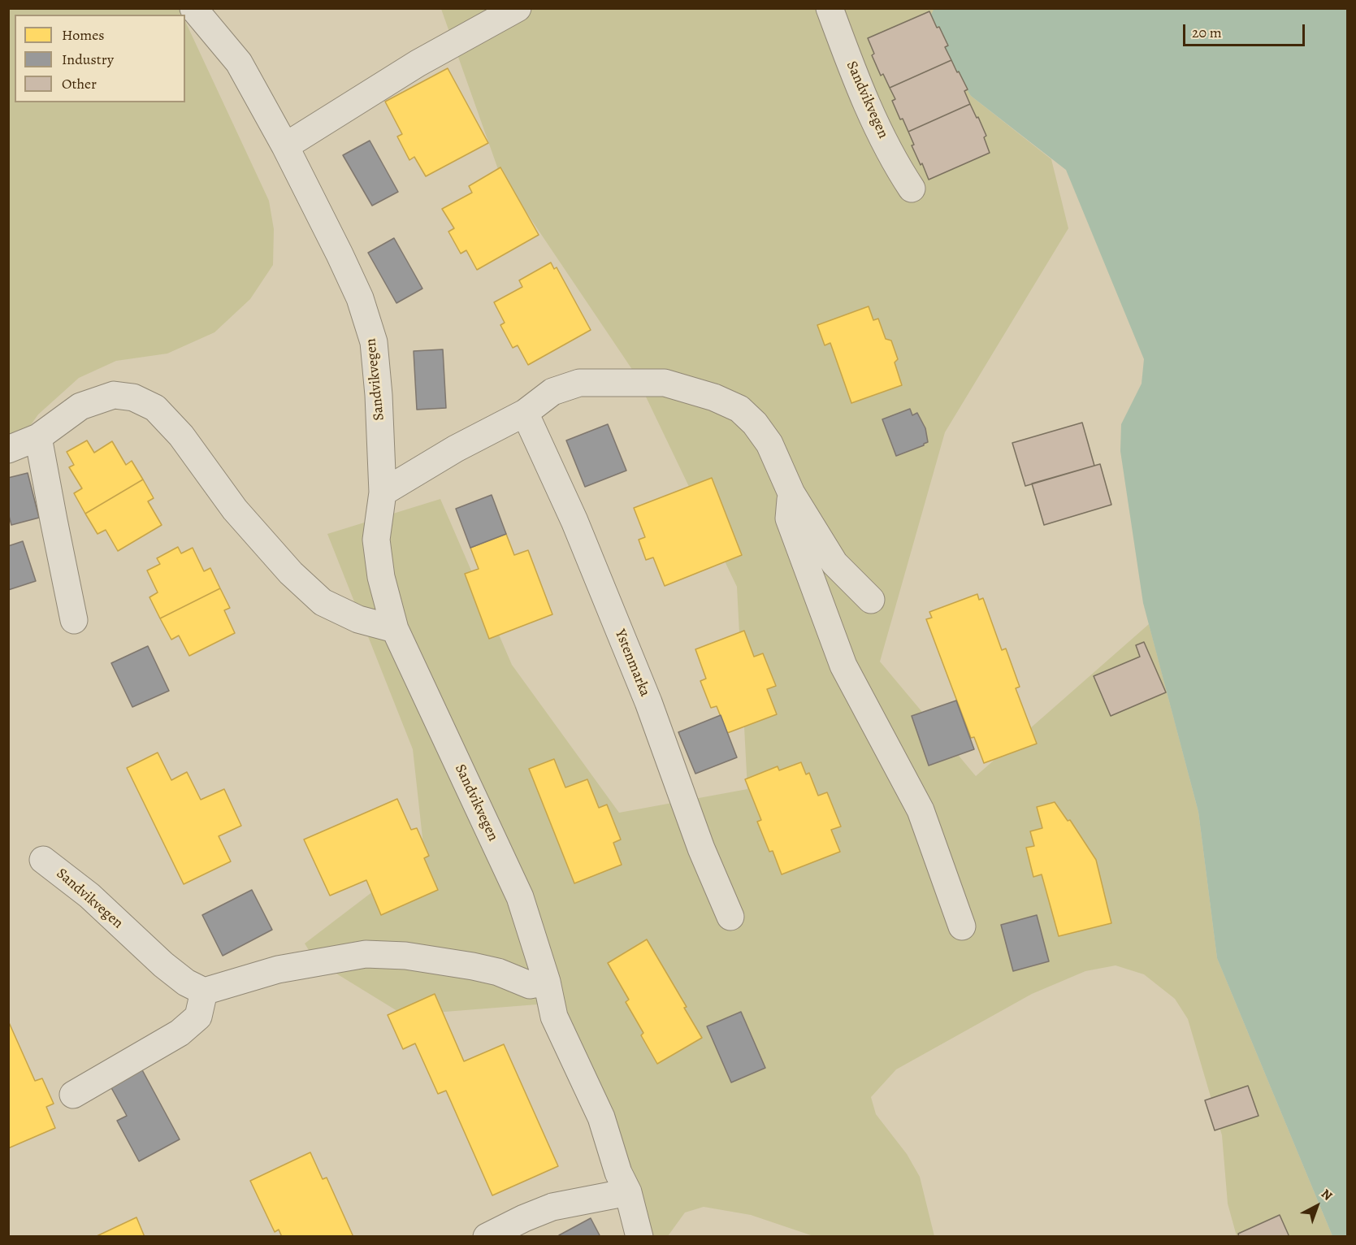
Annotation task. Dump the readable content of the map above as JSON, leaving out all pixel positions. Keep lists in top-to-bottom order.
{
  "streets": {
    "street": ["Sandvikvegen", "Ystenmarka"]
  },
  "legend": ["Homes", "Industry", "Other"],
  "scale_bar": "20 m",
  "north": "top right"
}
